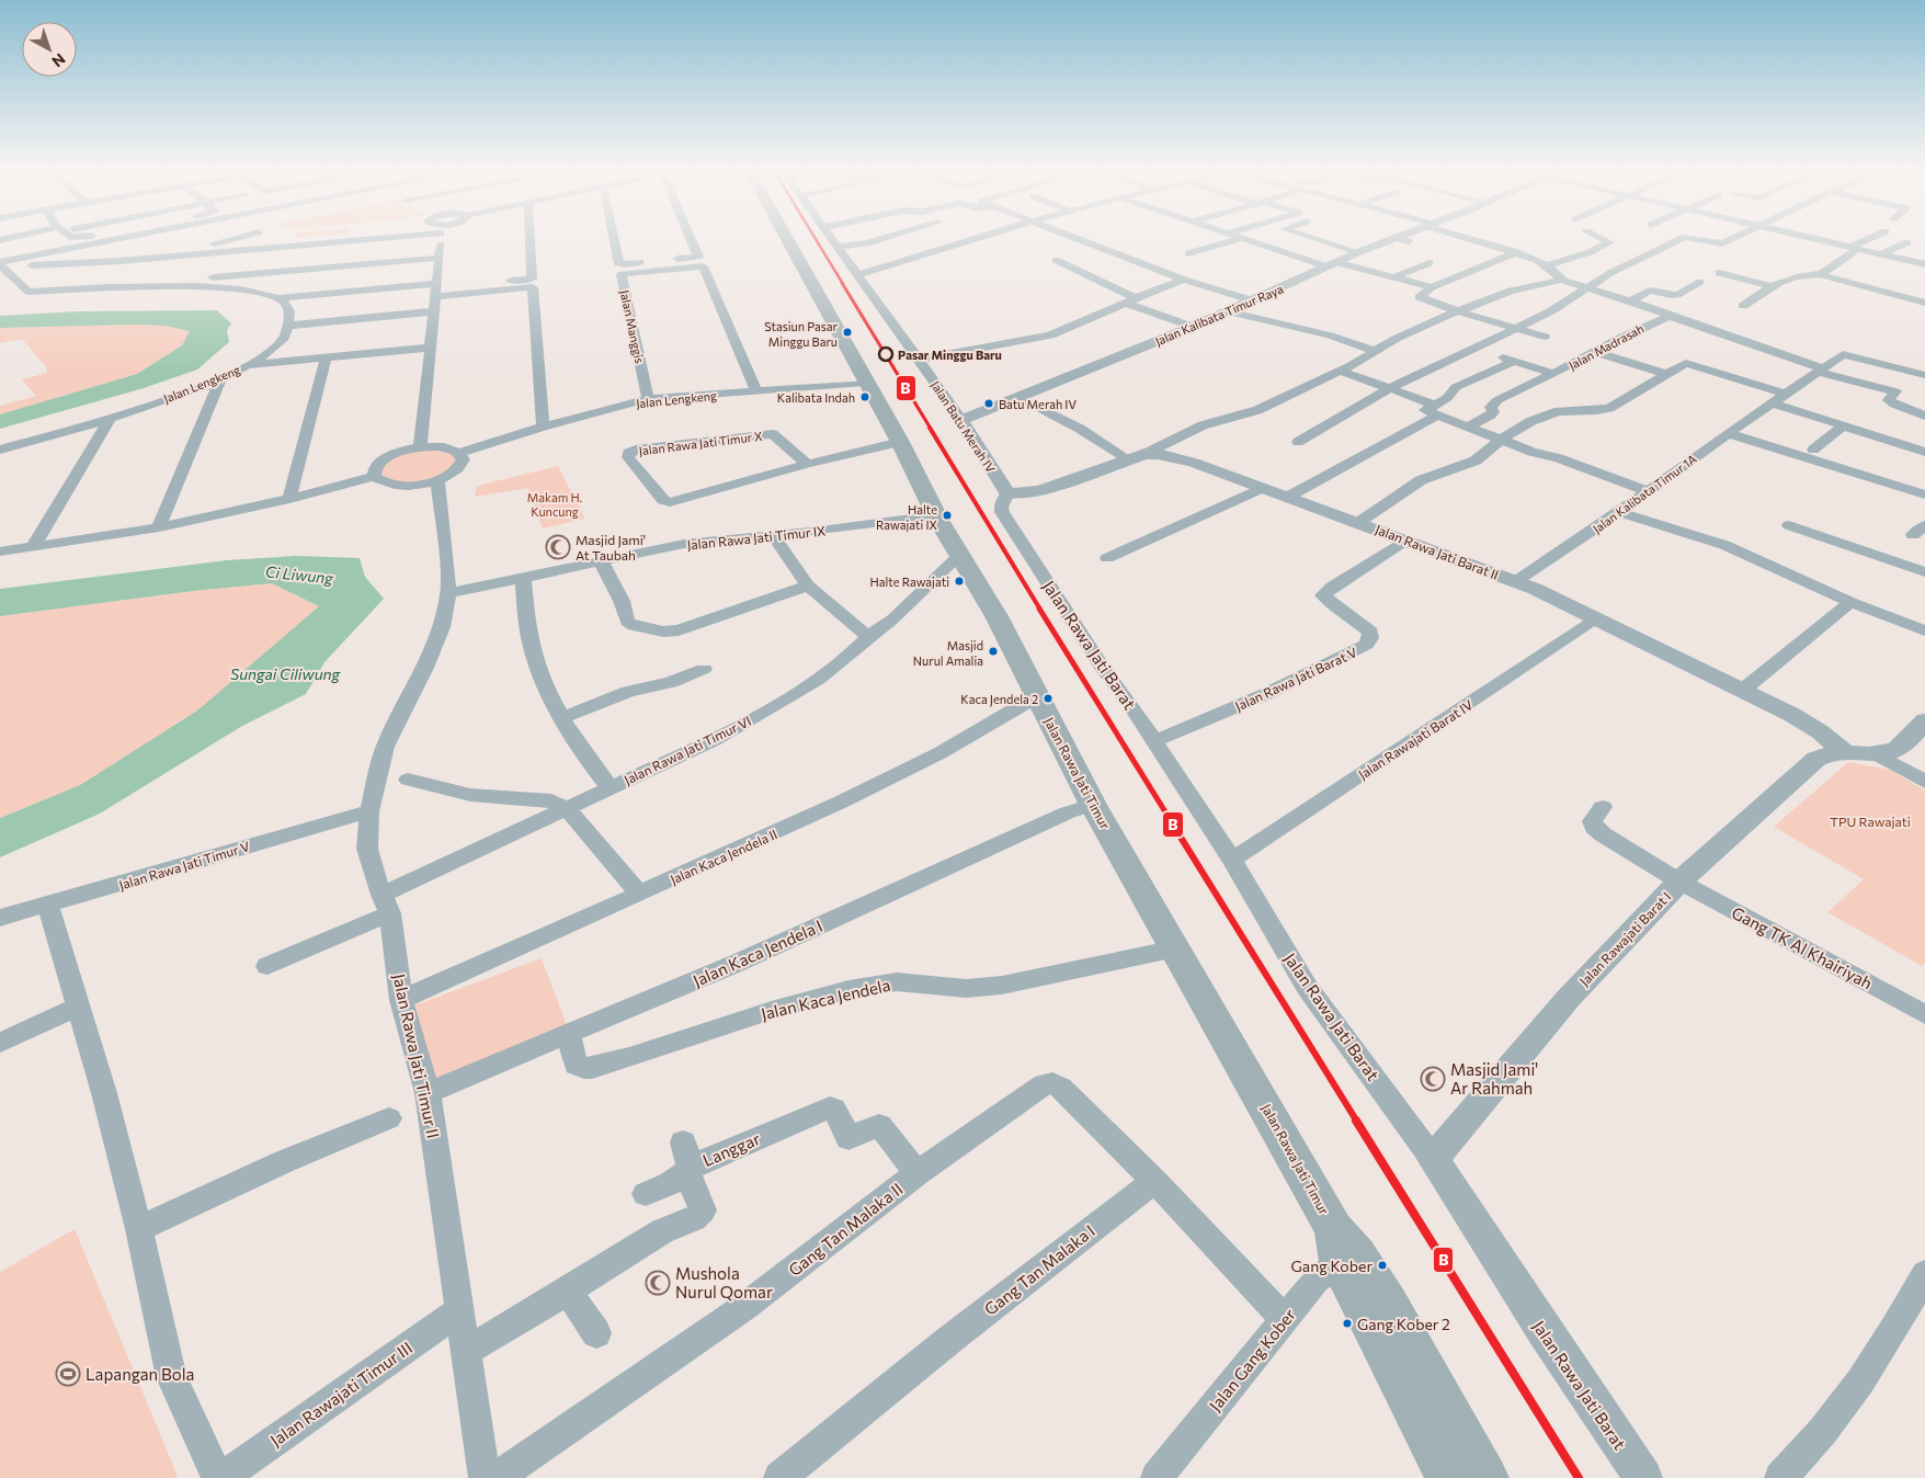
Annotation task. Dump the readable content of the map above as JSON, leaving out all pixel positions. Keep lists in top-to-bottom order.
{
  "streets": {
    "main road": ["Jalan Rawa Jati Timur"],
    "street": [
      "Jalan Kalibata Timur Raya",
      "Jalan Manggis",
      "Jalan Madrasah",
      "Jalan Lengkeng",
      "Jalan Batu Merah IV",
      "Jalan Rawa Jati Timur X",
      "Jalan Kalibata Timur 1A",
      "Jalan Rawa Jati Timur IX",
      "Jalan Rawa Jati Barat II",
      "Jalan Rawa Jati Barat",
      "Jalan Rawa Jati Barat V",
      "Jalan Rawajati Barat IV",
      "Jalan Rawa Jati Timur VI",
      "Jalan Kaca Jendela II",
      "Jalan Rawa Jati Timur V",
      "Jalan Rawajati Barat I",
      "Gang TK Al Khairiyah",
      "Jalan Kaca Jendela I",
      "Jalan Kaca Jendela",
      "Jalan Rawa Jati Timur II",
      "Langgar",
      "Gang Tan Malaka II",
      "Gang Tan Malaka I",
      "Jalan Gang Kober",
      "Jalan Rawajati Timur III"
    ]
  },
  "crossings": [
    ["Jalan Kalibata Timur Raya", "Jalan Batu Merah IV"],
    ["Jalan Manggis", "Jalan Lengkeng"],
    ["Jalan Lengkeng", "Jalan Rawa Jati Timur"],
    ["Jalan Batu Merah IV", "Jalan Rawa Jati Barat II"],
    ["Jalan Batu Merah IV", "Jalan Rawa Jati Barat"],
    ["Jalan Rawa Jati Timur X", "Jalan Rawa Jati Timur"],
    ["Jalan Kalibata Timur 1A", "Jalan Rawa Jati Barat II"],
    ["Jalan Rawa Jati Timur IX", "Jalan Rawa Jati Timur"],
    ["Jalan Rawa Jati Timur IX", "Jalan Rawa Jati Timur II"],
    ["Jalan Rawa Jati Barat II", "Jalan Rawa Jati Barat"],
    ["Jalan Rawa Jati Barat II", "Jalan Rawa Jati Barat V"],
    ["Jalan Rawa Jati Barat II", "Jalan Rawajati Barat IV"],
    ["Jalan Rawa Jati Barat II", "Jalan Rawajati Barat I"],
    ["Jalan Rawa Jati Barat", "Jalan Rawa Jati Barat V"],
    ["Jalan Rawa Jati Barat", "Jalan Rawajati Barat IV"],
    ["Jalan Rawa Jati Barat", "Jalan Rawajati Barat I"],
    ["Jalan Rawa Jati Timur VI", "Jalan Rawa Jati Timur"],
    ["Jalan Rawa Jati Timur VI", "Jalan Rawa Jati Timur II"],
    ["Jalan Rawa Jati Timur", "Jalan Kaca Jendela II"],
    ["Jalan Rawa Jati Timur", "Jalan Kaca Jendela I"],
    ["Jalan Rawa Jati Timur", "Jalan Kaca Jendela"],
    ["Jalan Rawa Jati Timur", "Jalan Gang Kober"],
    ["Jalan Kaca Jendela II", "Jalan Rawa Jati Timur II"],
    ["Jalan Rawa Jati Timur V", "Jalan Rawa Jati Timur II"],
    ["Jalan Rawajati Barat I", "Gang TK Al Khairiyah"],
    ["Jalan Kaca Jendela I", "Jalan Kaca Jendela"],
    ["Jalan Kaca Jendela I", "Jalan Rawa Jati Timur II"],
    ["Jalan Rawa Jati Timur II", "Langgar"],
    ["Jalan Rawa Jati Timur II", "Jalan Rawajati Timur III"],
    ["Langgar", "Gang Tan Malaka II"],
    ["Gang Tan Malaka II", "Gang Tan Malaka I"]
  ],
  "water": ["Ci Liwung", "Sungai Ciliwung"],
  "parks": ["Makam H. Kuncung", "TPU Rawajati"],
  "places": {
    "other": [
      "Stasiun Pasar Minggu Baru",
      "Pasar Minggu Baru",
      "Kalibata Indah",
      "Batu Merah IV",
      "Halte Rawajati IX",
      "Halte Rawajati",
      "Masjid Nurul Amalia",
      "Kaca Jendela 2",
      "Gang Kober",
      "Gang Kober 2"
    ],
    "mosque": ["Masjid Jami' At Taubah", "Masjid Jami' Ar Rahmah", "Mushola Nurul Qomar"],
    "sports": ["Lapangan Bola"]
  },
  "lines": ["transit line B"],
  "north": "bottom right"
}
